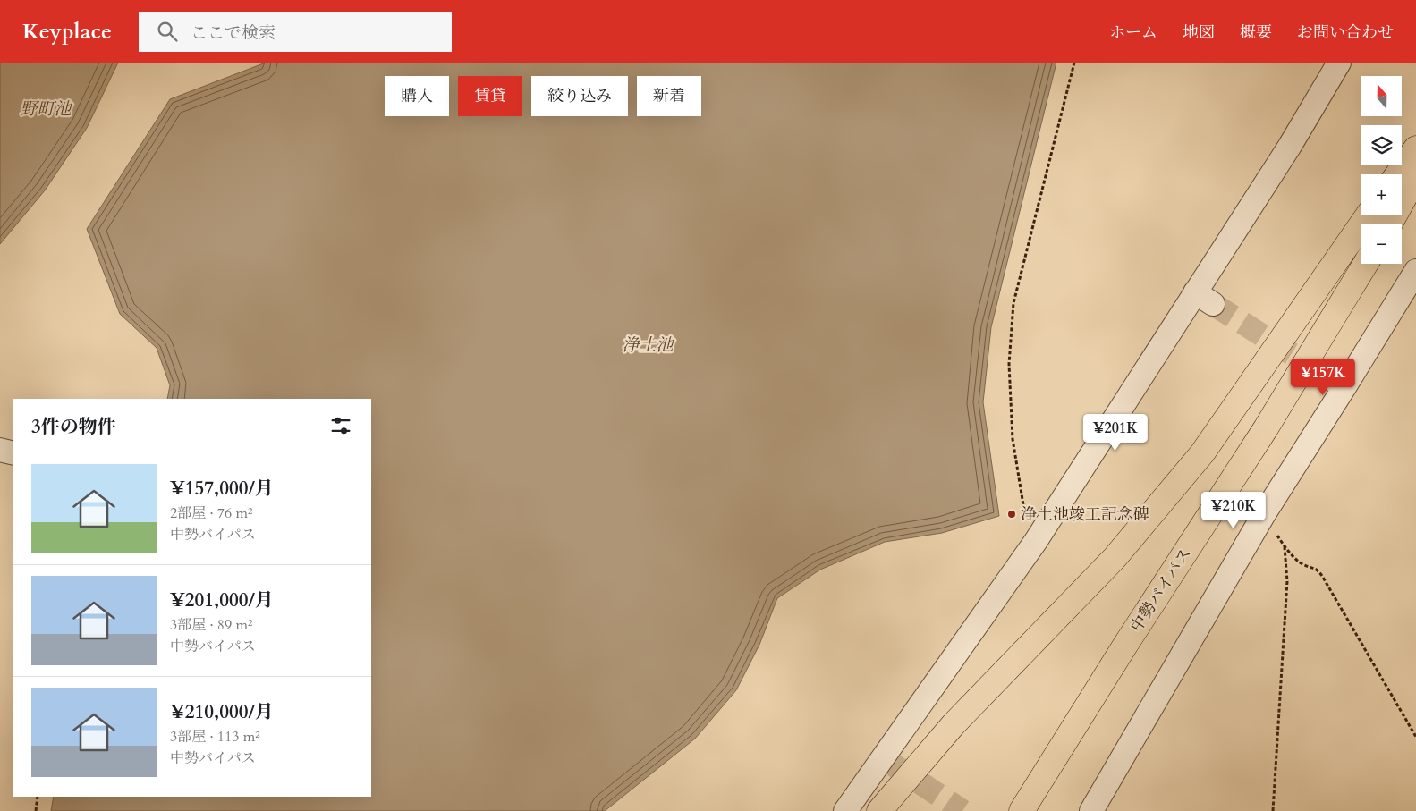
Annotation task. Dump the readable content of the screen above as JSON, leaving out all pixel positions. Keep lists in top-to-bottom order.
{
  "streets": {
    "highway": ["中勢バイパス"]
  },
  "water": ["野町池", "浄土池"],
  "places": ["浄土池竣工記念碑"],
  "north": "top",
  "page": {
    "header": "Keyplace",
    "search": "ここで検索",
    "nav": [
      "ホーム",
      "地図",
      "概要",
      "お問い合わせ"
    ],
    "map_buttons": ["+", "−"],
    "chip": [
      "購入",
      "賃貸",
      "絞り込み",
      "新着"
    ],
    "price": ["¥157K", "¥201K", "¥210K"],
    "heading": "3件の物件",
    "list": [
      {
        "name": "¥157,000/月",
        "note": "2部屋 · 76 m² · 中勢バイパス"
      },
      {
        "name": "¥201,000/月",
        "note": "3部屋 · 89 m² · 中勢バイパス"
      },
      {
        "name": "¥210,000/月",
        "note": "3部屋 · 113 m² · 中勢バイパス"
      }
    ]
  }
}
